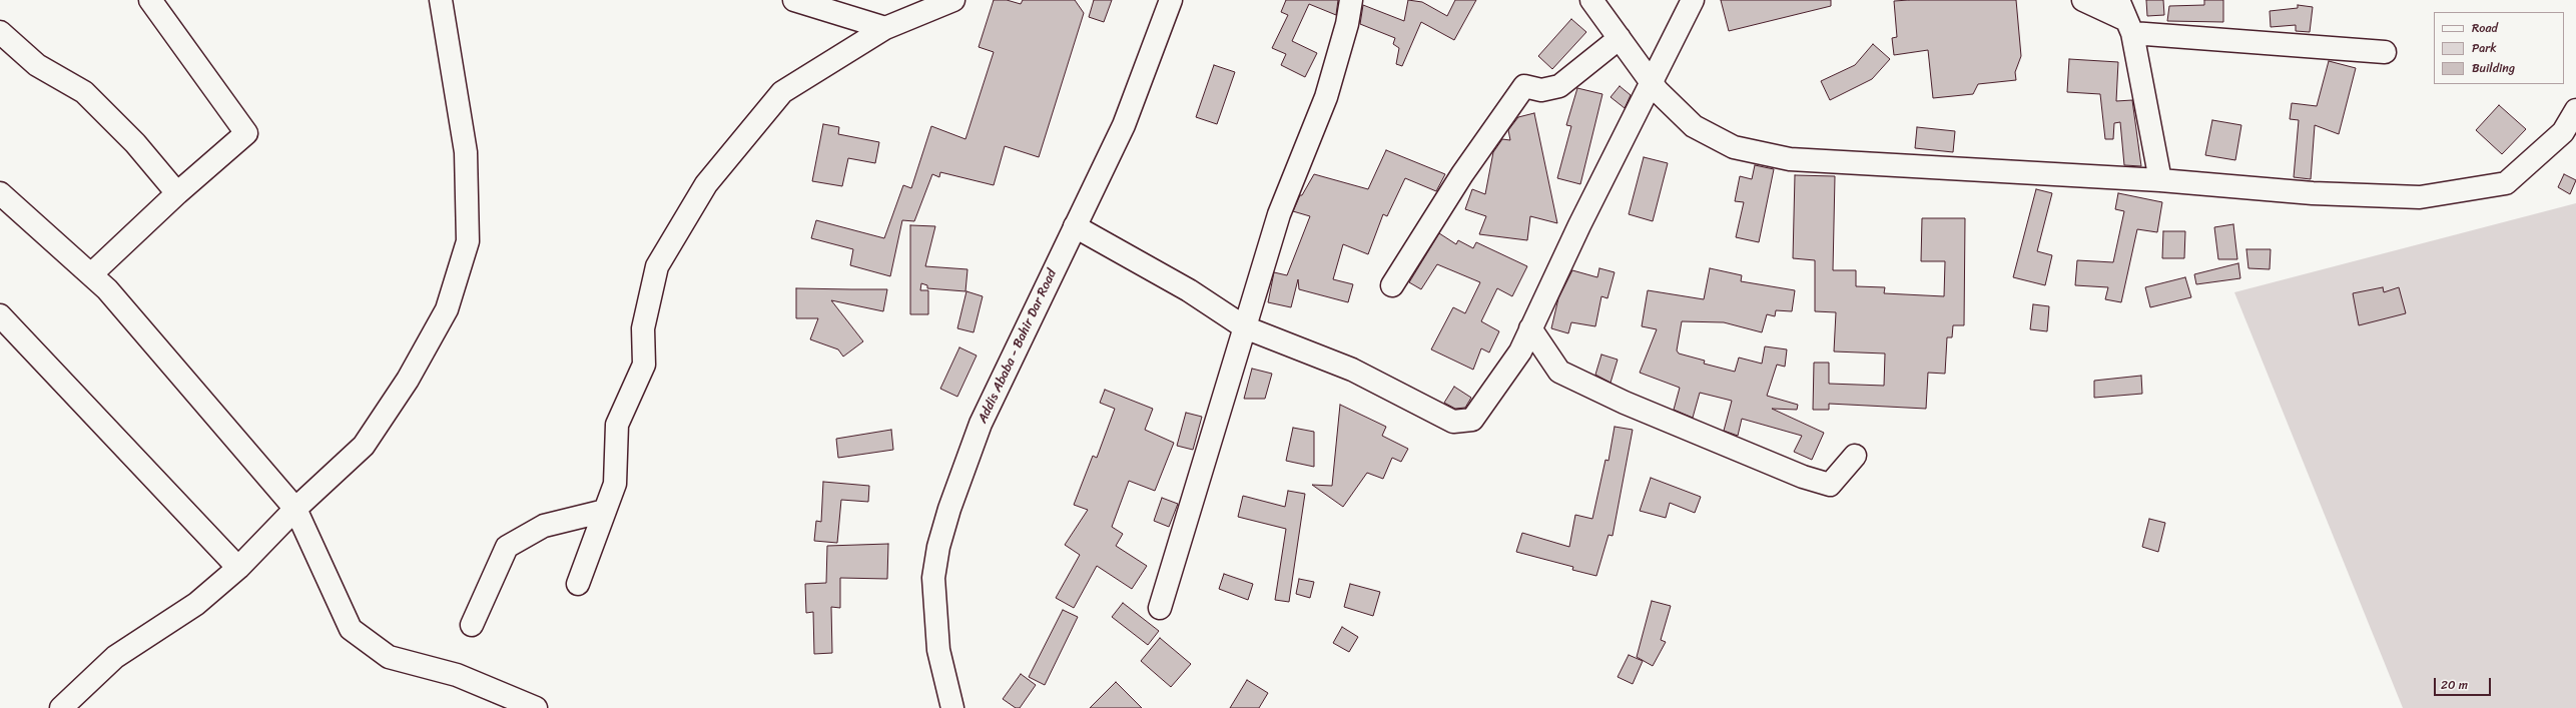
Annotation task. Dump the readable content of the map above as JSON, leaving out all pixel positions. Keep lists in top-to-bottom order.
{
  "streets": {
    "main road": ["Addis Ababa - Bahir Dar Road"]
  },
  "legend": ["Road", "Park", "Building"],
  "scale_bar": "20 m"
}
